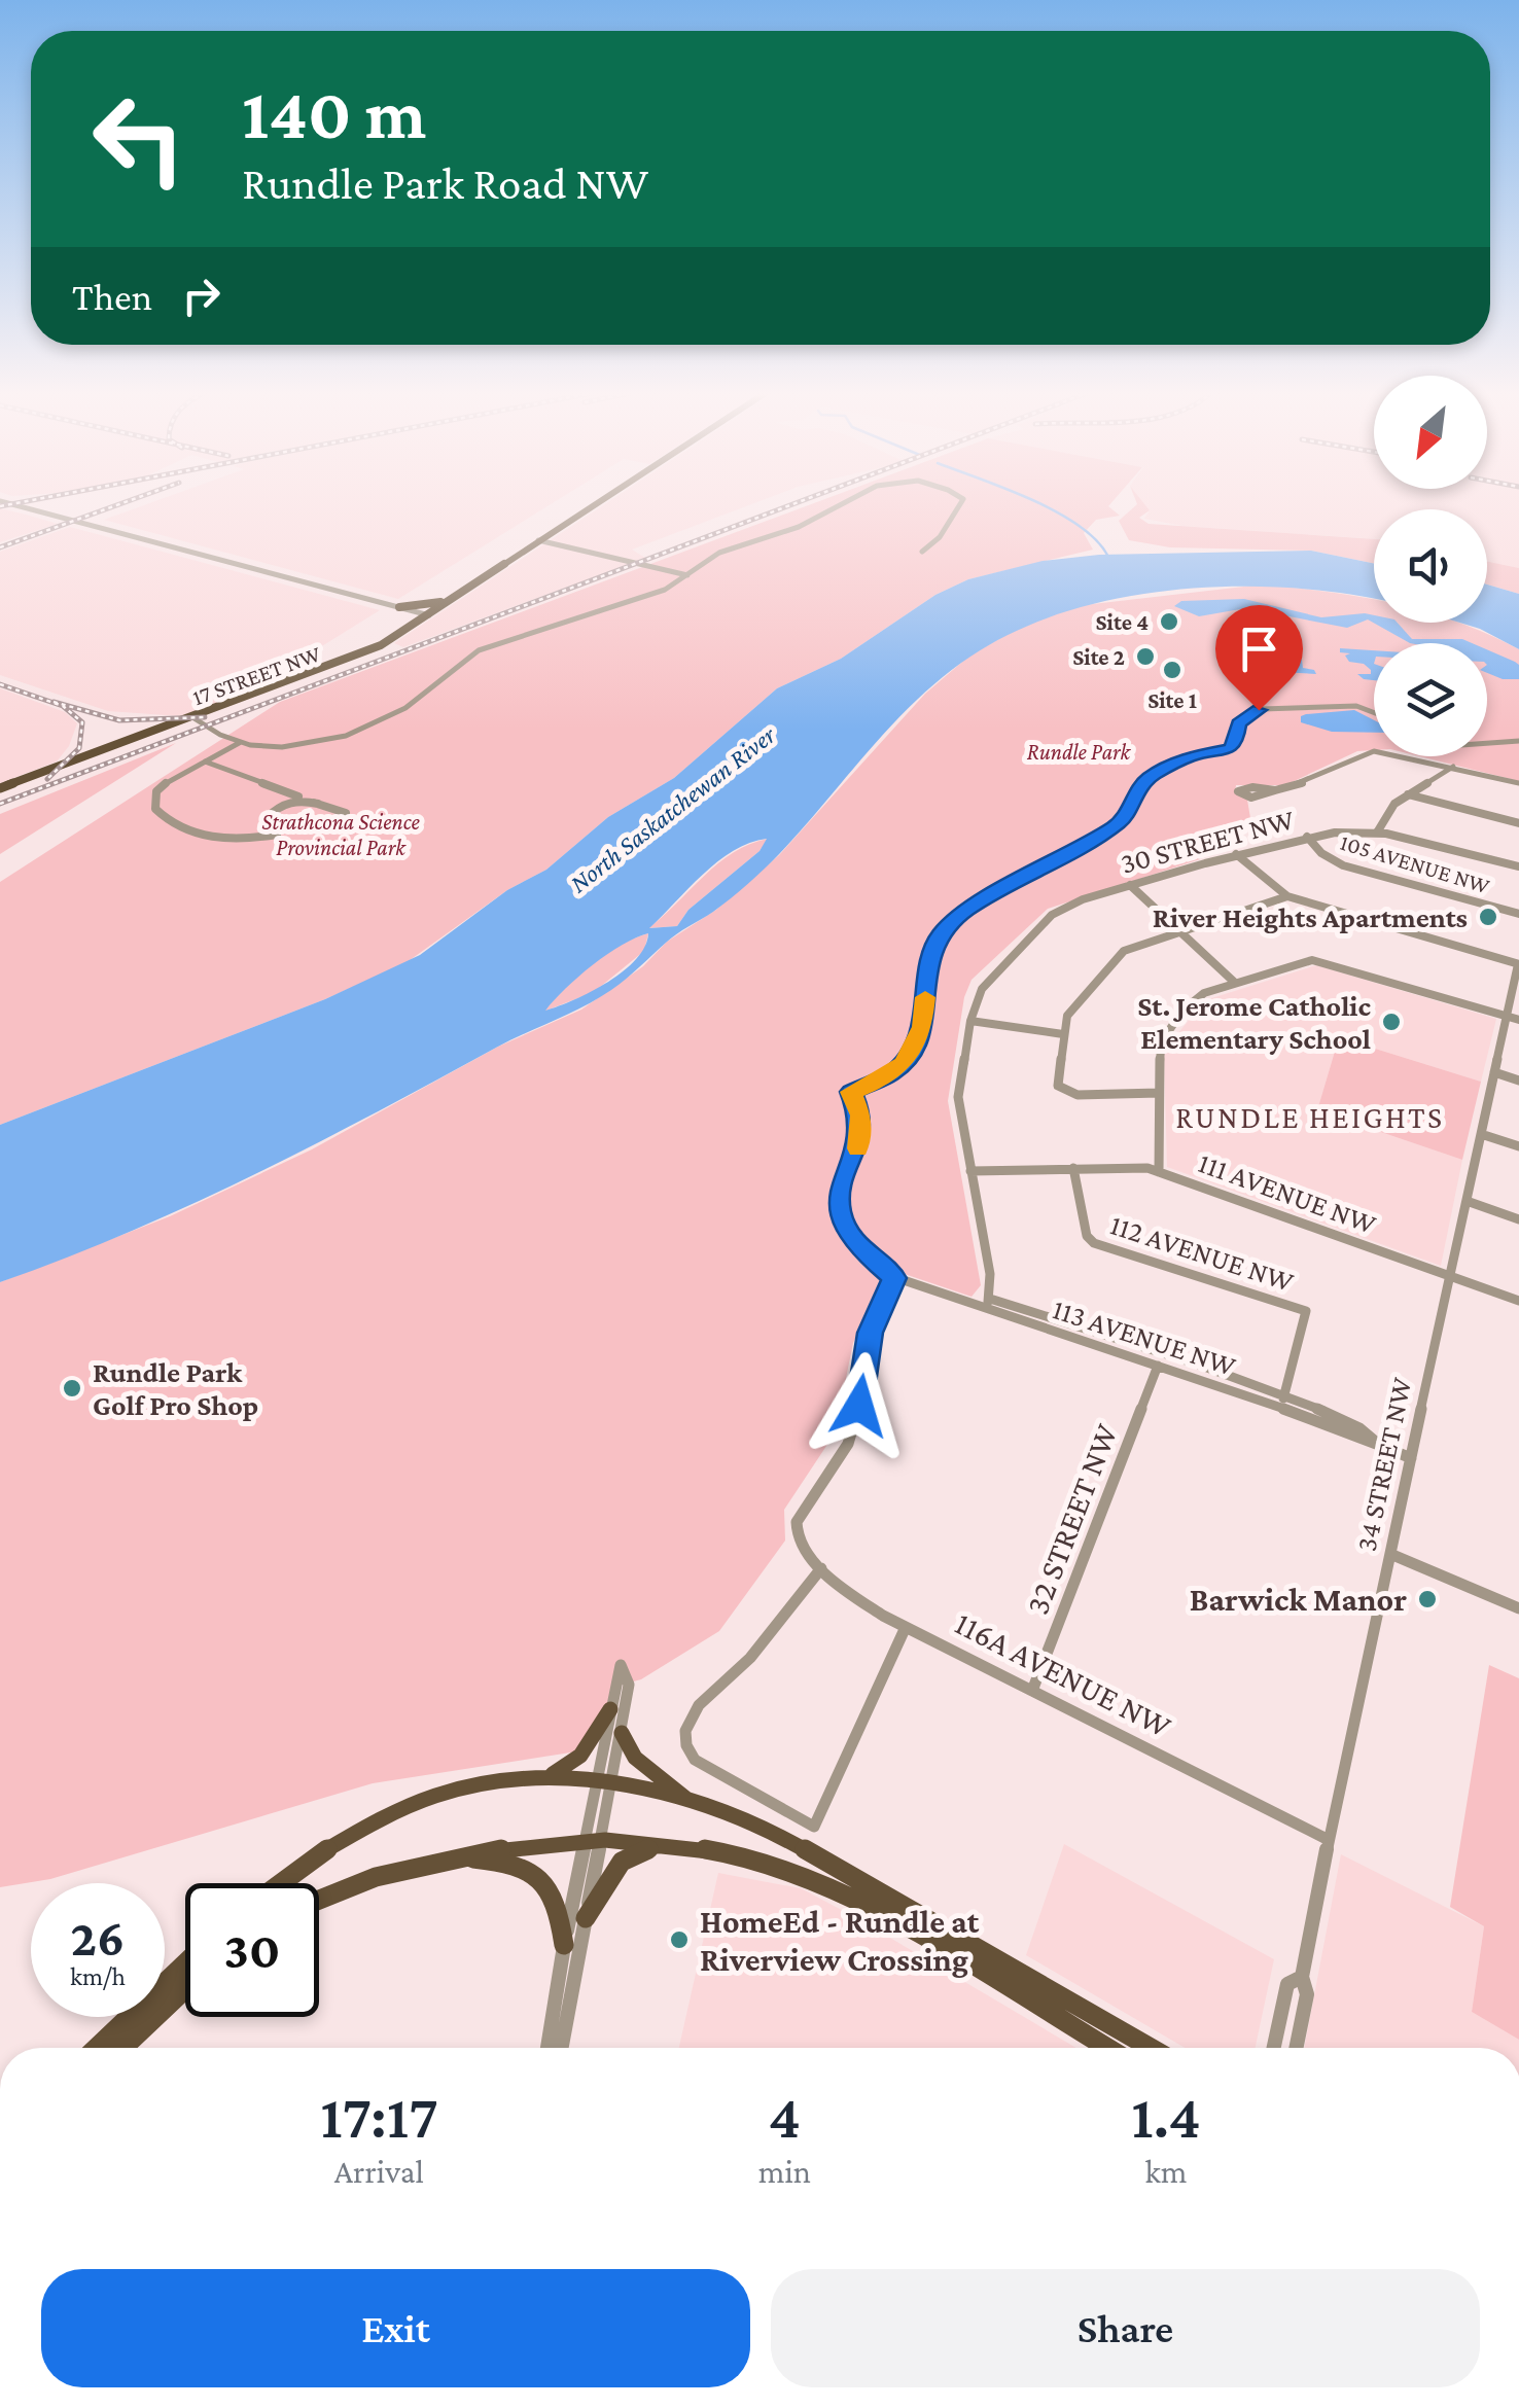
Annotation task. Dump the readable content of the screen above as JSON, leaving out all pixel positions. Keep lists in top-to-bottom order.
{
  "streets": {
    "main road": ["17 STREET NW"],
    "street": [
      "30 STREET NW",
      "105 AVENUE NW",
      "111 AVENUE NW",
      "112 AVENUE NW",
      "113 AVENUE NW",
      "34 STREET NW",
      "32 STREET NW",
      "116A AVENUE NW"
    ]
  },
  "crossings": [
    ["30 STREET NW", "105 AVENUE NW"],
    ["30 STREET NW", "111 AVENUE NW"],
    ["30 STREET NW", "113 AVENUE NW"],
    ["111 AVENUE NW", "112 AVENUE NW"],
    ["111 AVENUE NW", "34 STREET NW"],
    ["112 AVENUE NW", "113 AVENUE NW"],
    ["113 AVENUE NW", "34 STREET NW"],
    ["113 AVENUE NW", "32 STREET NW"],
    ["113 AVENUE NW", "116A AVENUE NW"],
    ["34 STREET NW", "116A AVENUE NW"],
    ["32 STREET NW", "116A AVENUE NW"]
  ],
  "districts": ["RUNDLE HEIGHTS"],
  "water": ["North Saskatchewan River"],
  "parks": ["Rundle Park", "Strathcona Science Provincial Park"],
  "places": [
    "Site 4",
    "Site 2",
    "Site 1",
    "River Heights Apartments",
    "St. Jerome Catholic Elementary School",
    "Rundle Park Golf Pro Shop",
    "Barwick Manor",
    "HomeEd - Rundle at Riverview Crossing"
  ],
  "north": "bottom left",
  "page": {
    "turn": ["140 m", "Rundle Park Road NW"],
    "then": "Then",
    "speed": "26 km/h",
    "limit": "30",
    "eta": [
      "17:17",
      "Arrival",
      "4",
      "min",
      "1.4",
      "km"
    ],
    "buttons": ["Exit", "Share"]
  }
}
